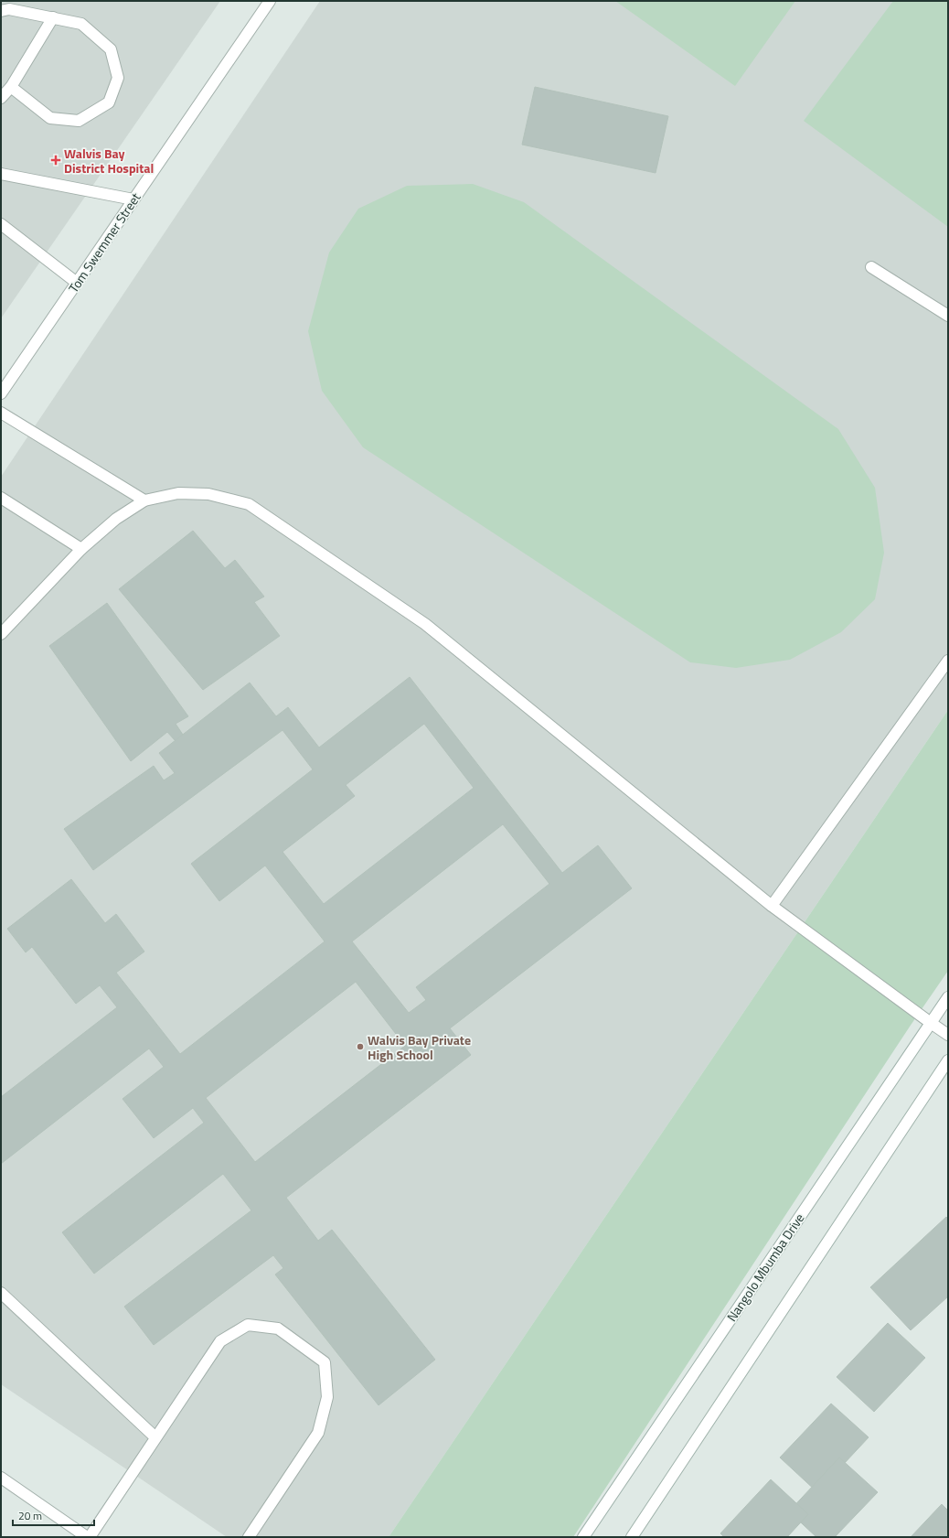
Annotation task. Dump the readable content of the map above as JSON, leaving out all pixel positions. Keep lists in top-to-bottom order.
{
  "streets": {
    "street": ["Tom Swemmer Street", "Nangolo Mbumba Drive"]
  },
  "places": {
    "health": ["Walvis Bay District Hospital"],
    "other": ["Walvis Bay Private High School"]
  },
  "scale_bar": "20 m"
}
